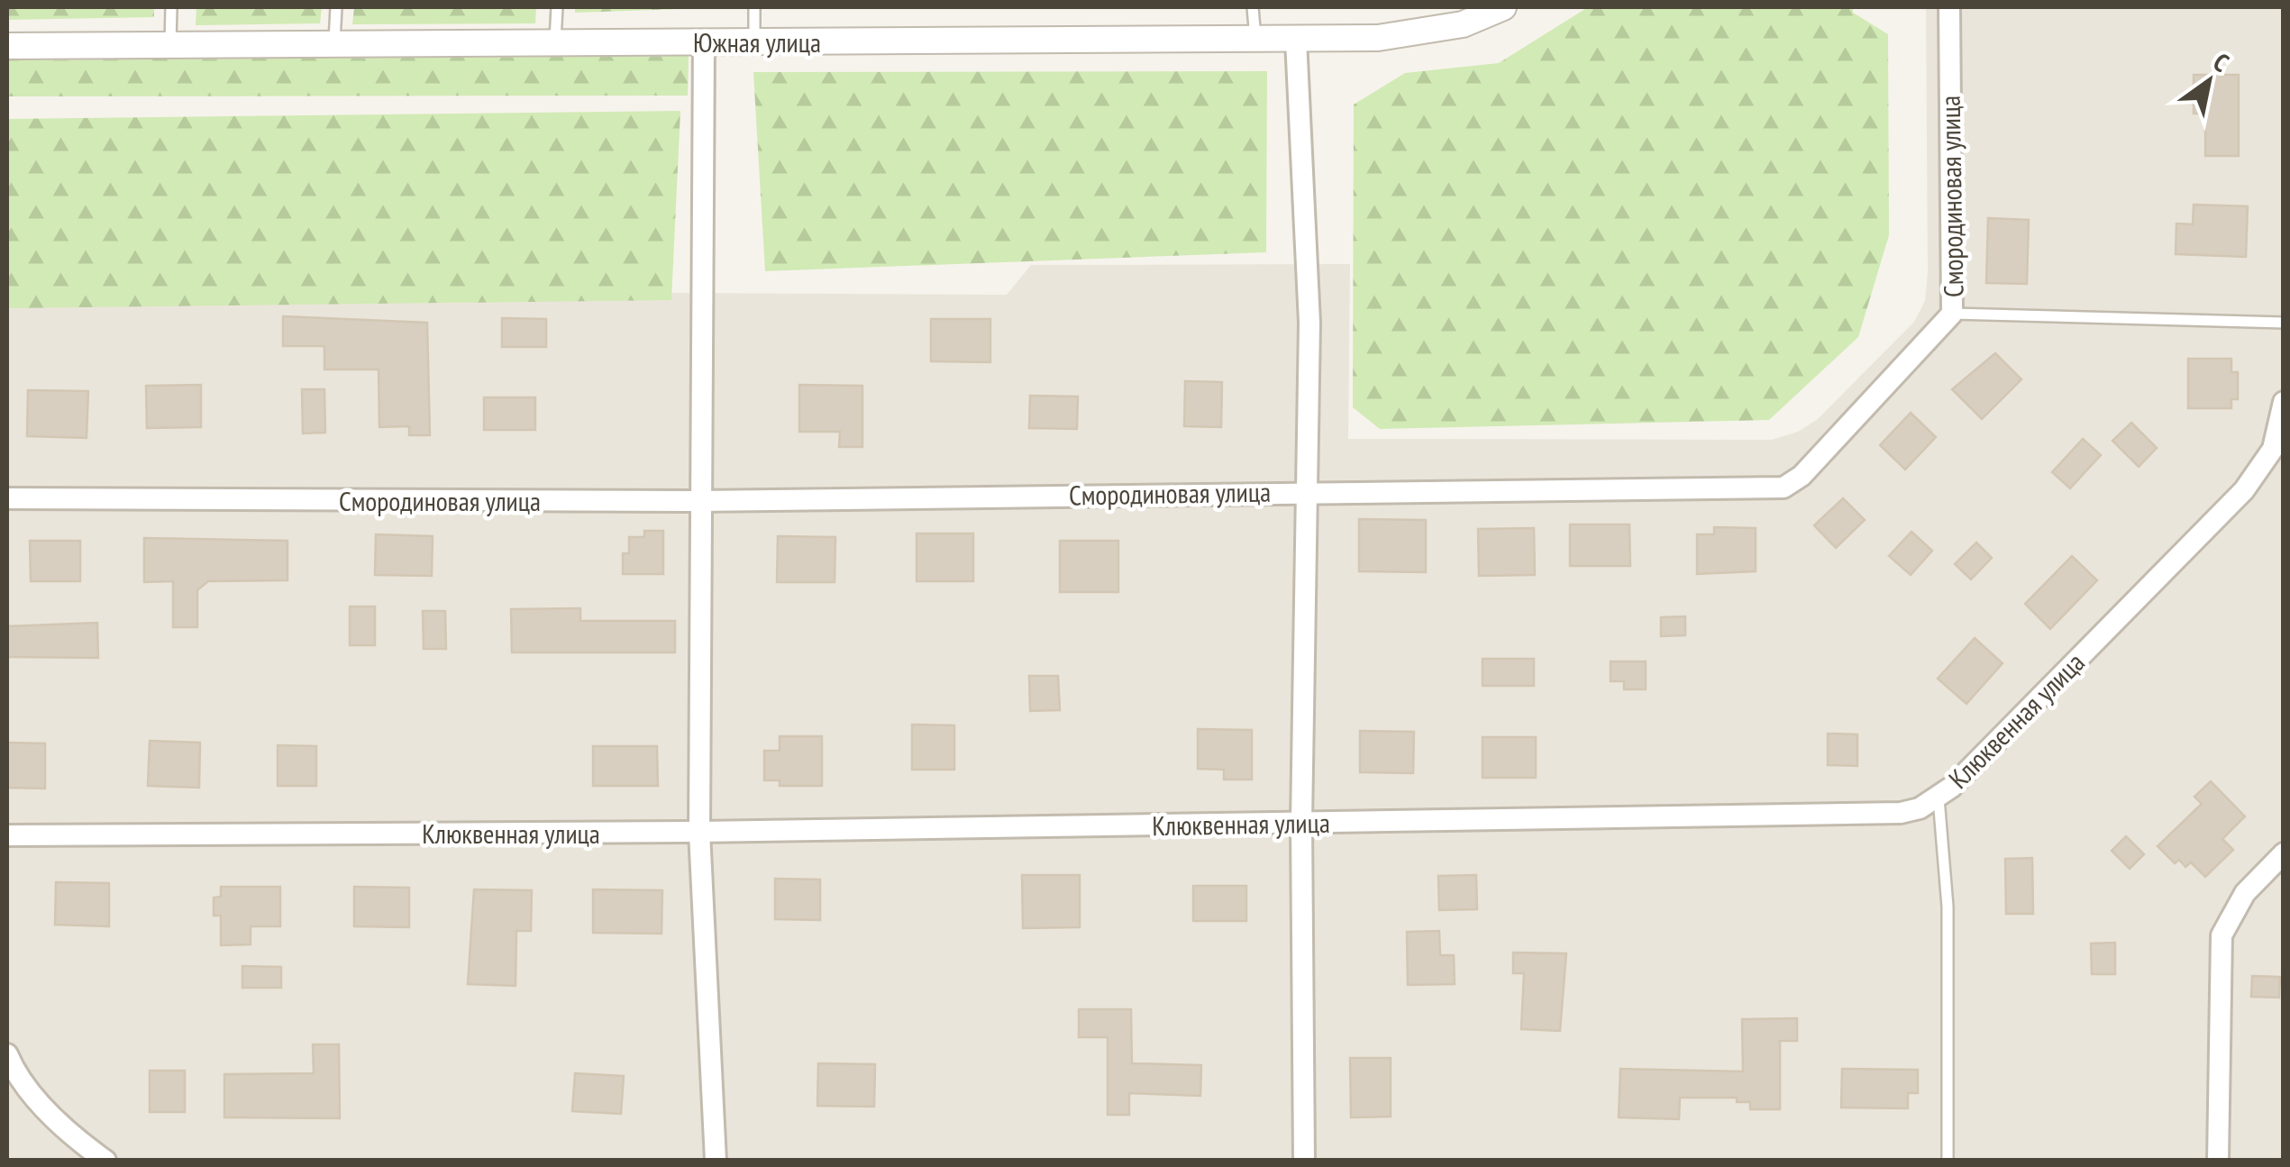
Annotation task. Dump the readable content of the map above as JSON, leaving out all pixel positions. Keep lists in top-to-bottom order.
{
  "streets": {
    "street": ["Южная улица", "Смородиновая улица", "Клюквенная улица"]
  },
  "north": "top right"
}
